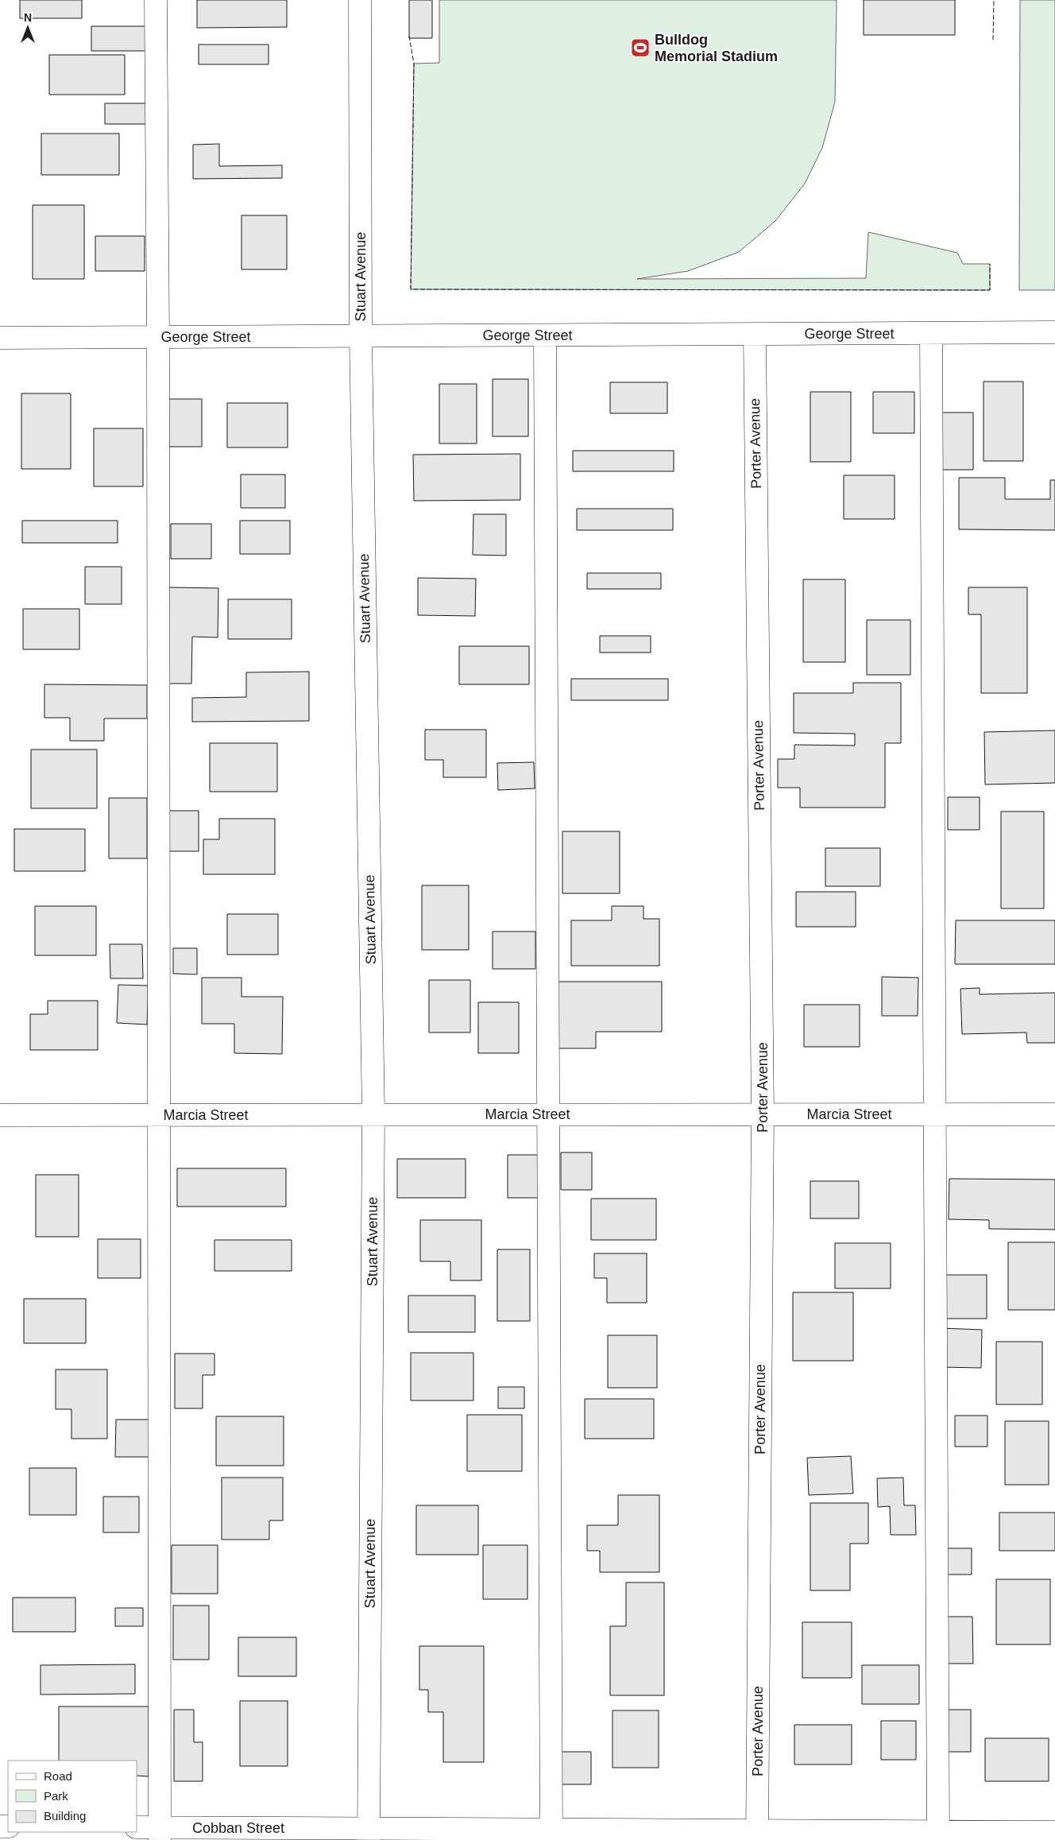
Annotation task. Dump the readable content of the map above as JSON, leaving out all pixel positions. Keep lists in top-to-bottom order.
{
  "streets": {
    "street": [
      "Stuart Avenue",
      "George Street",
      "Porter Avenue",
      "Marcia Street",
      "Cobban Street"
    ]
  },
  "crossings": [
    ["Stuart Avenue", "George Street"],
    ["Stuart Avenue", "Marcia Street"],
    ["Stuart Avenue", "Cobban Street"],
    ["George Street", "Porter Avenue"],
    ["Porter Avenue", "Marcia Street"],
    ["Porter Avenue", "Cobban Street"]
  ],
  "places": {
    "sports": ["Bulldog Memorial Stadium"]
  },
  "legend": ["Road", "Park", "Building"],
  "north": "top"
}
